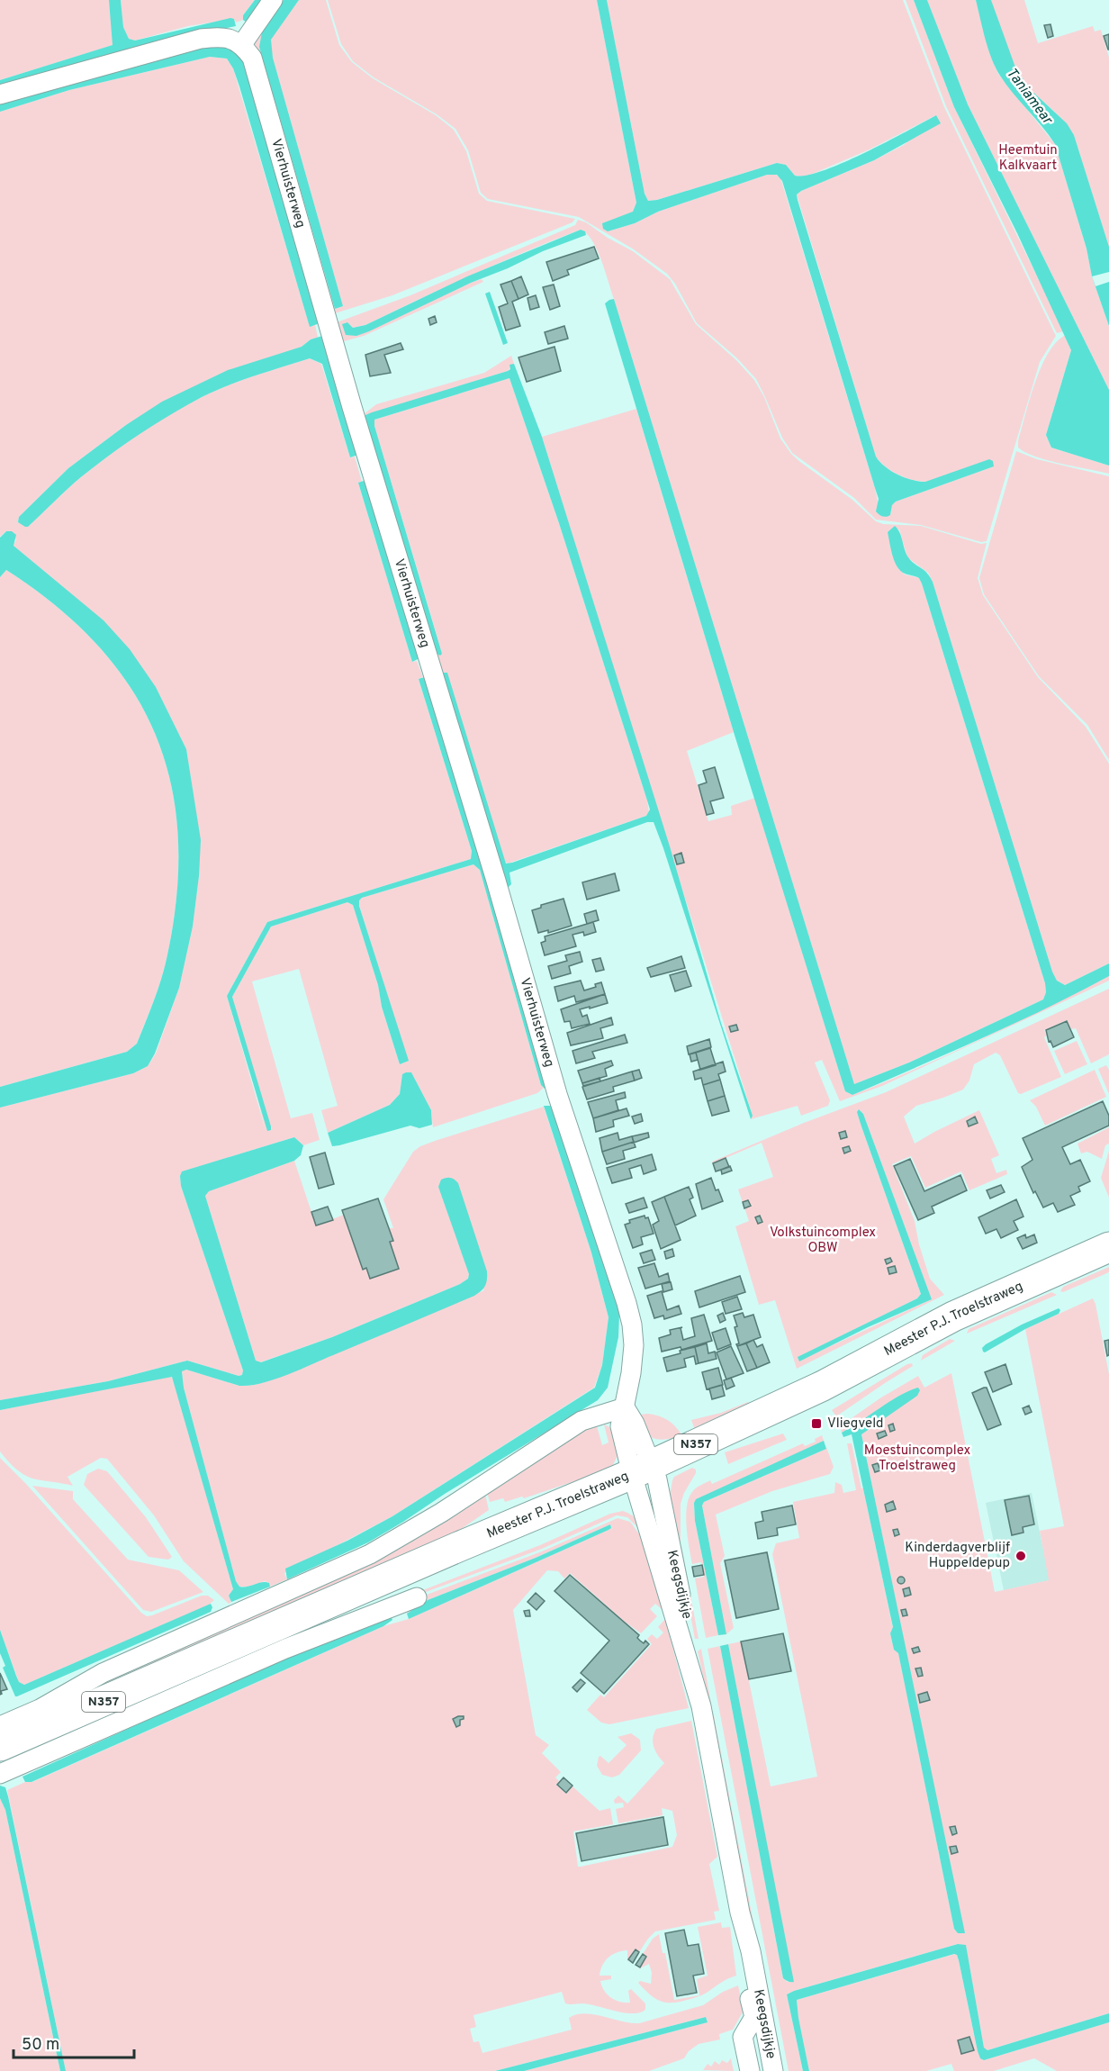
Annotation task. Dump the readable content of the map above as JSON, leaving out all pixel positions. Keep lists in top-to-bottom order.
{
  "streets": {
    "main road": ["Meester P.J. Troelstraweg", "N357"],
    "street": ["Vierhuisterweg", "Keegsdijkje"]
  },
  "crossings": [
    ["Meester P.J. Troelstraweg", "Keegsdijkje"]
  ],
  "water": ["Taniamear"],
  "parks": ["Heemtuin Kalkvaart", "Volkstuincomplex OBW", "Moestuincomplex Troelstraweg"],
  "places": {
    "transit": ["Vliegveld"],
    "other": ["Kinderdagverblijf Huppeldepup"]
  },
  "scale_bar": "50 m"
}
